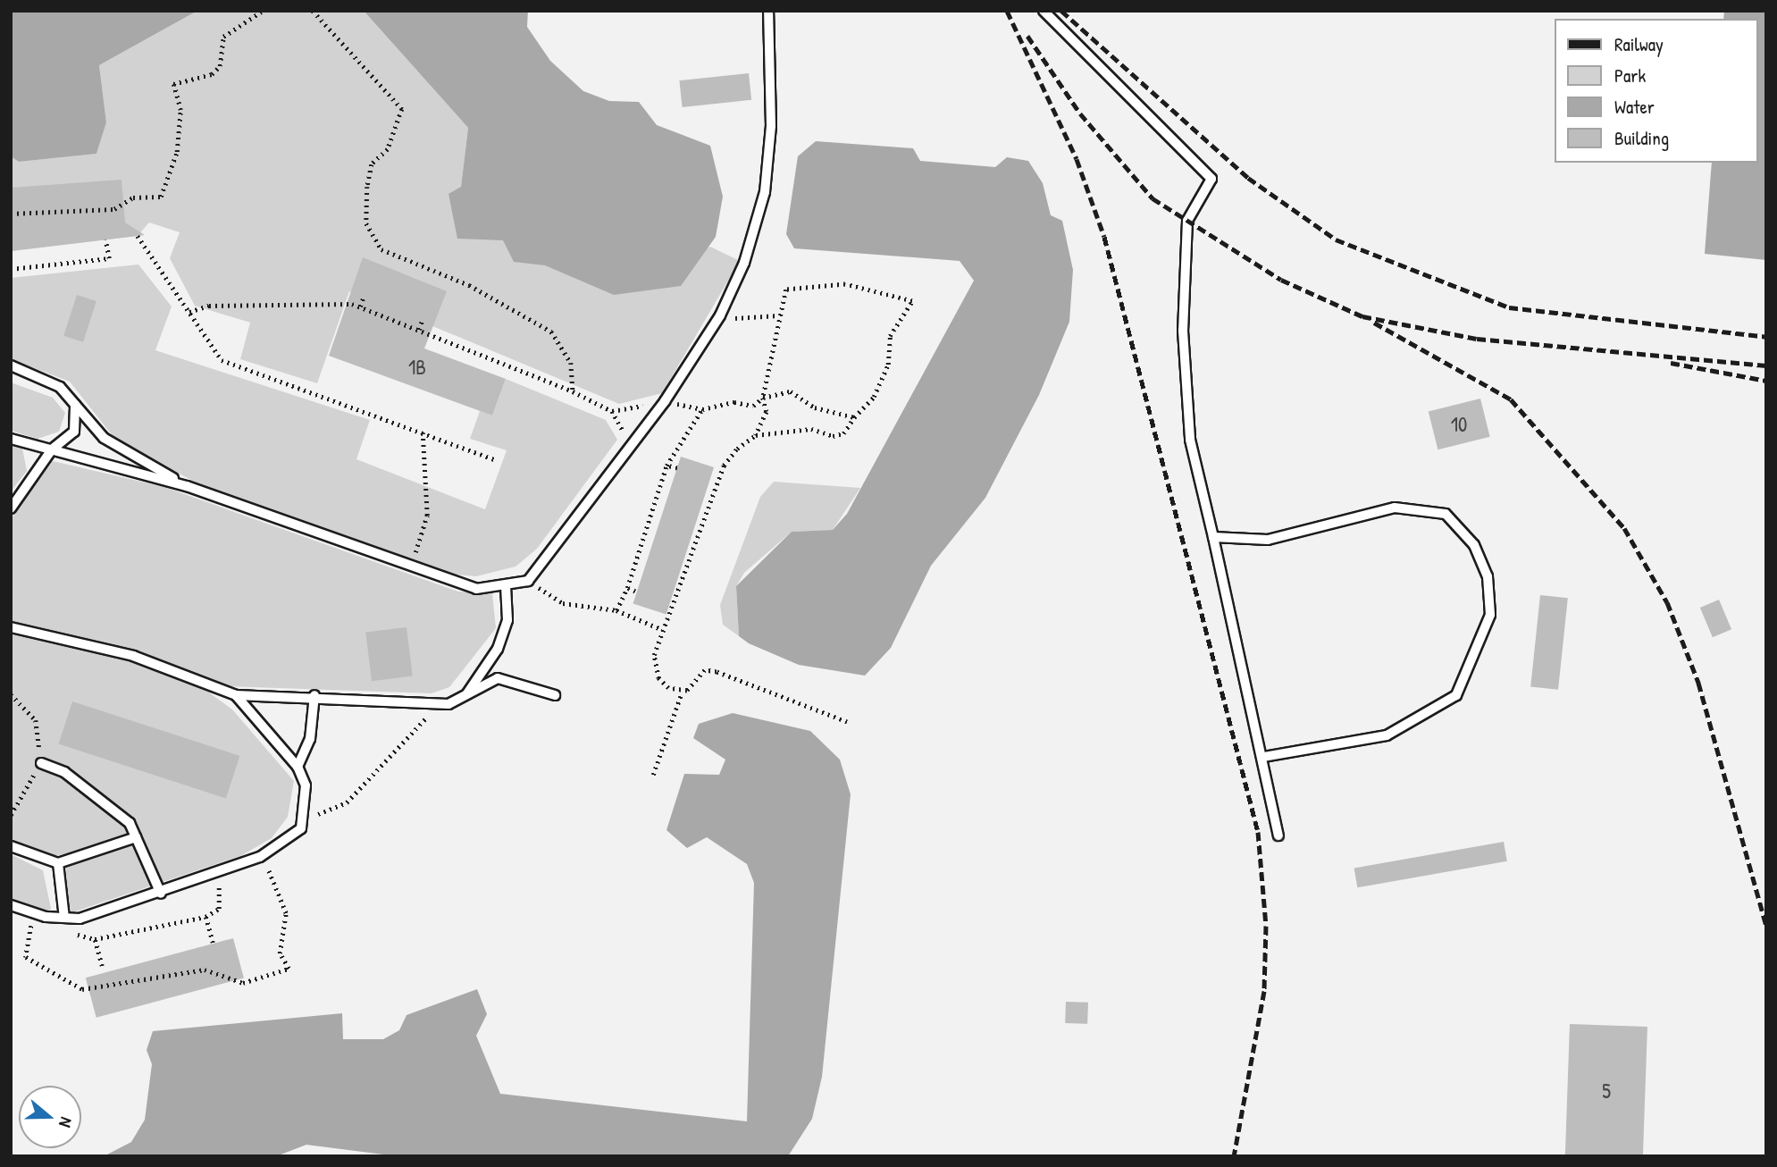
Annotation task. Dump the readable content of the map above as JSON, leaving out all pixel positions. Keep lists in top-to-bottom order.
{
  "house_numbers": ["1B", "10", "5"],
  "legend": [
    "Railway",
    "Park",
    "Water",
    "Building"
  ],
  "north": "right"
}
